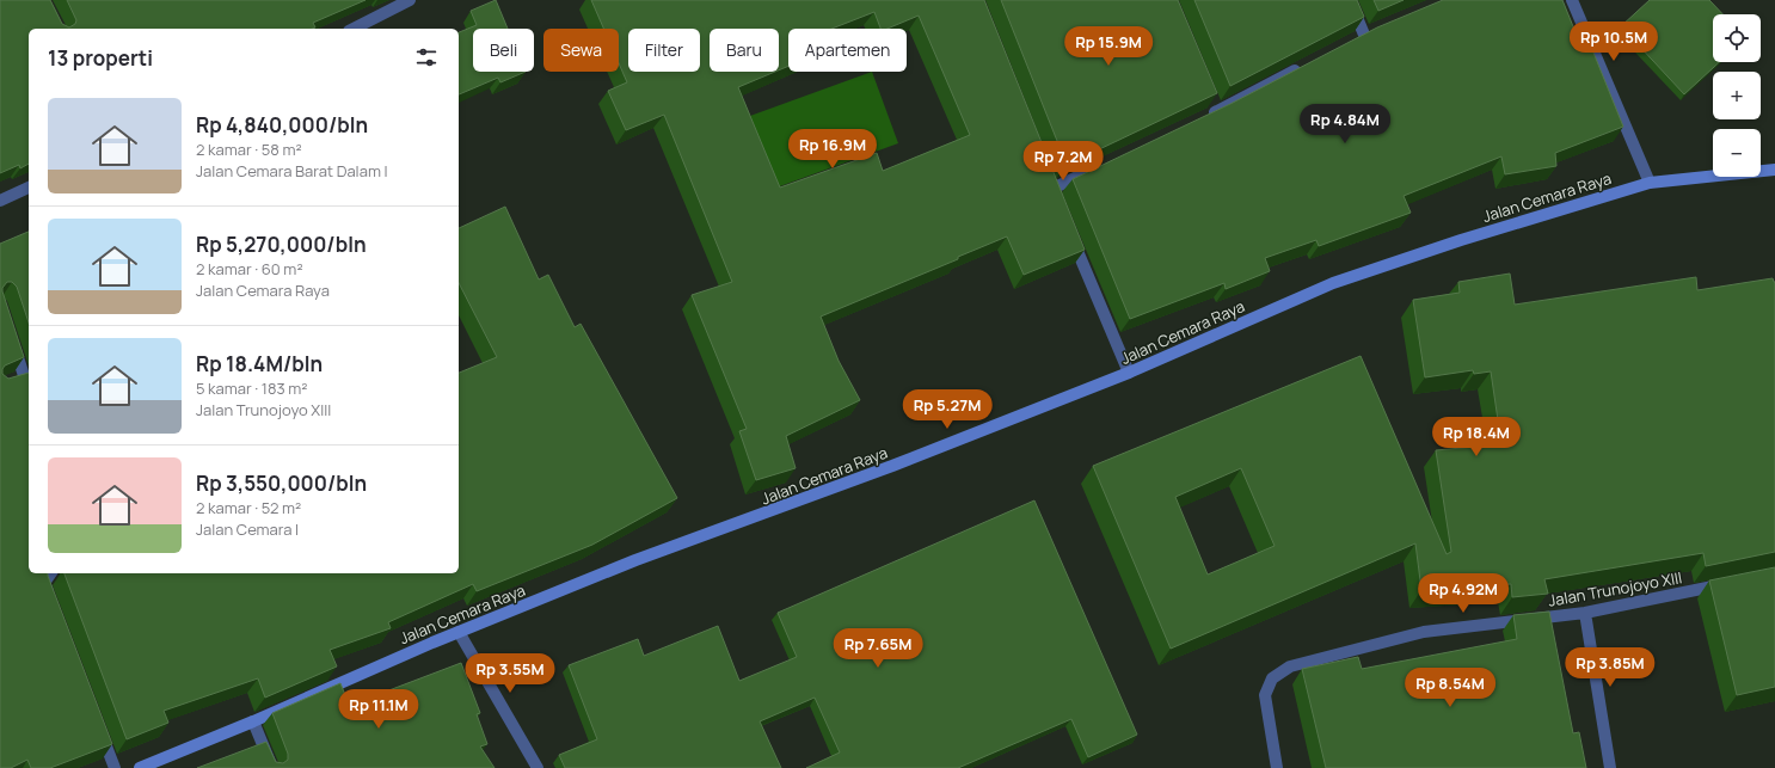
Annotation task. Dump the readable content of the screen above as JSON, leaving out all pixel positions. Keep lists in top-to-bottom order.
{
  "streets": {
    "main road": ["Jalan Cemara Raya"],
    "street": ["Jalan Trunojoyo XIII"]
  },
  "page": {
    "map_buttons": ["+", "−"],
    "price": [
      "Rp 10.5M",
      "Rp 15.9M",
      "Rp 4.84M",
      "Rp 16.9M",
      "Rp 7.2M",
      "Rp 5.27M",
      "Rp 18.4M",
      "Rp 4.92M",
      "Rp 7.65M",
      "Rp 3.85M",
      "Rp 3.55M",
      "Rp 8.54M",
      "Rp 11.1M"
    ],
    "chip": [
      "Beli",
      "Sewa",
      "Filter",
      "Baru",
      "Apartemen"
    ],
    "heading": "13 properti",
    "list": [
      {
        "name": "Rp 4,840,000/bln",
        "note": "2 kamar · 58 m² · Jalan Cemara Barat Dalam I"
      },
      {
        "name": "Rp 5,270,000/bln",
        "note": "2 kamar · 60 m² · Jalan Cemara Raya"
      },
      {
        "name": "Rp 18.4M/bln",
        "note": "5 kamar · 183 m² · Jalan Trunojoyo XIII"
      },
      {
        "name": "Rp 3,550,000/bln",
        "note": "2 kamar · 52 m² · Jalan Cemara I"
      }
    ]
  }
}
